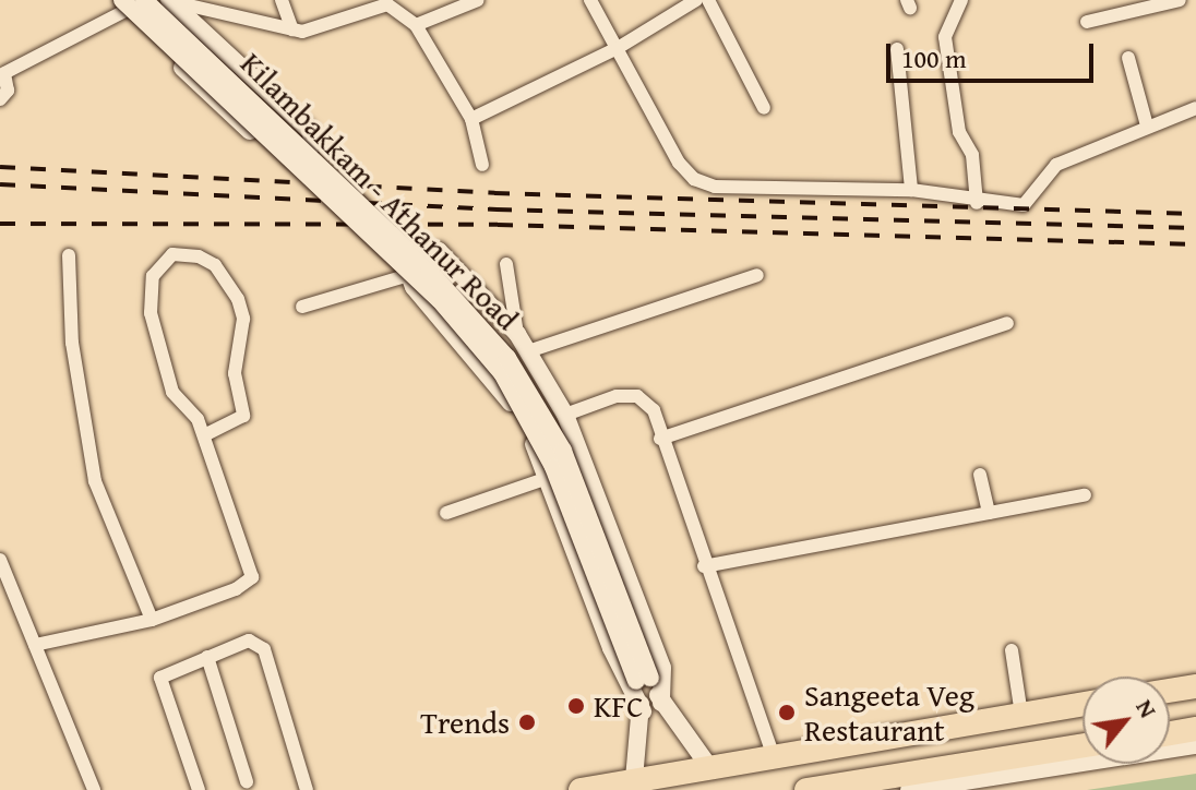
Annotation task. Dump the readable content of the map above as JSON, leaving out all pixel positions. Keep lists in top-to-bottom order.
{
  "streets": {
    "street": ["Kilambakkam - Athanur Road"]
  },
  "places": ["KFC", "Sangeeta Veg Restaurant", "Trends"],
  "scale_bar": "100 m",
  "north": "top right"
}
